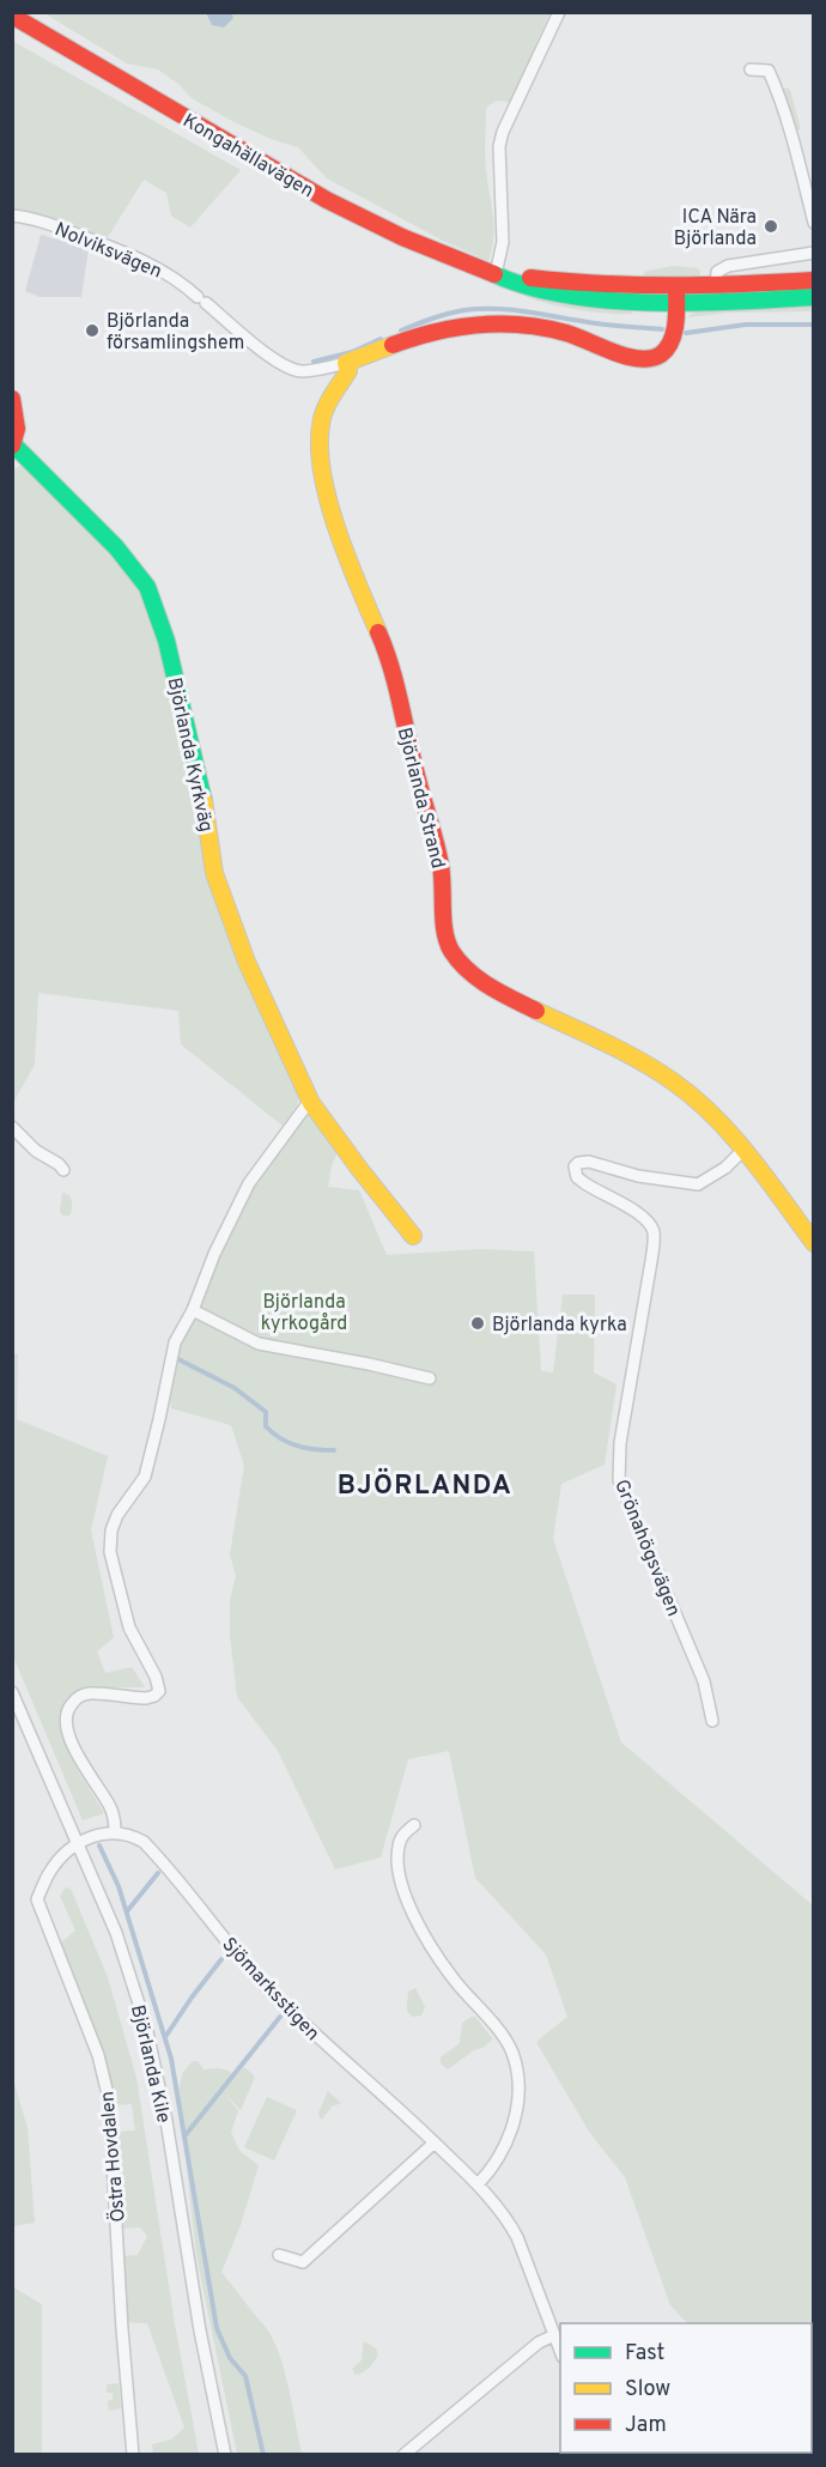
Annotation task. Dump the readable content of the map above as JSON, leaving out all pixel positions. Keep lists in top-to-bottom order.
{
  "streets": {
    "street": [
      "Kongahällavägen",
      "Nolviksvägen",
      "Björlanda Kyrkväg",
      "Björlanda Strand",
      "Grönahögsvägen",
      "Sjömarksstigen",
      "Björlanda Kile",
      "Östra Hovdalen"
    ]
  },
  "crossings": [
    ["Nolviksvägen", "Björlanda Strand"],
    ["Björlanda Strand", "Grönahögsvägen"],
    ["Björlanda Kile", "Östra Hovdalen"]
  ],
  "districts": ["BJÖRLANDA"],
  "parks": ["Björlanda kyrkogård"],
  "places": ["ICA Nära Björlanda", "Björlanda församlingshem", "Björlanda kyrka"],
  "legend": ["Fast", "Slow", "Jam"]
}
